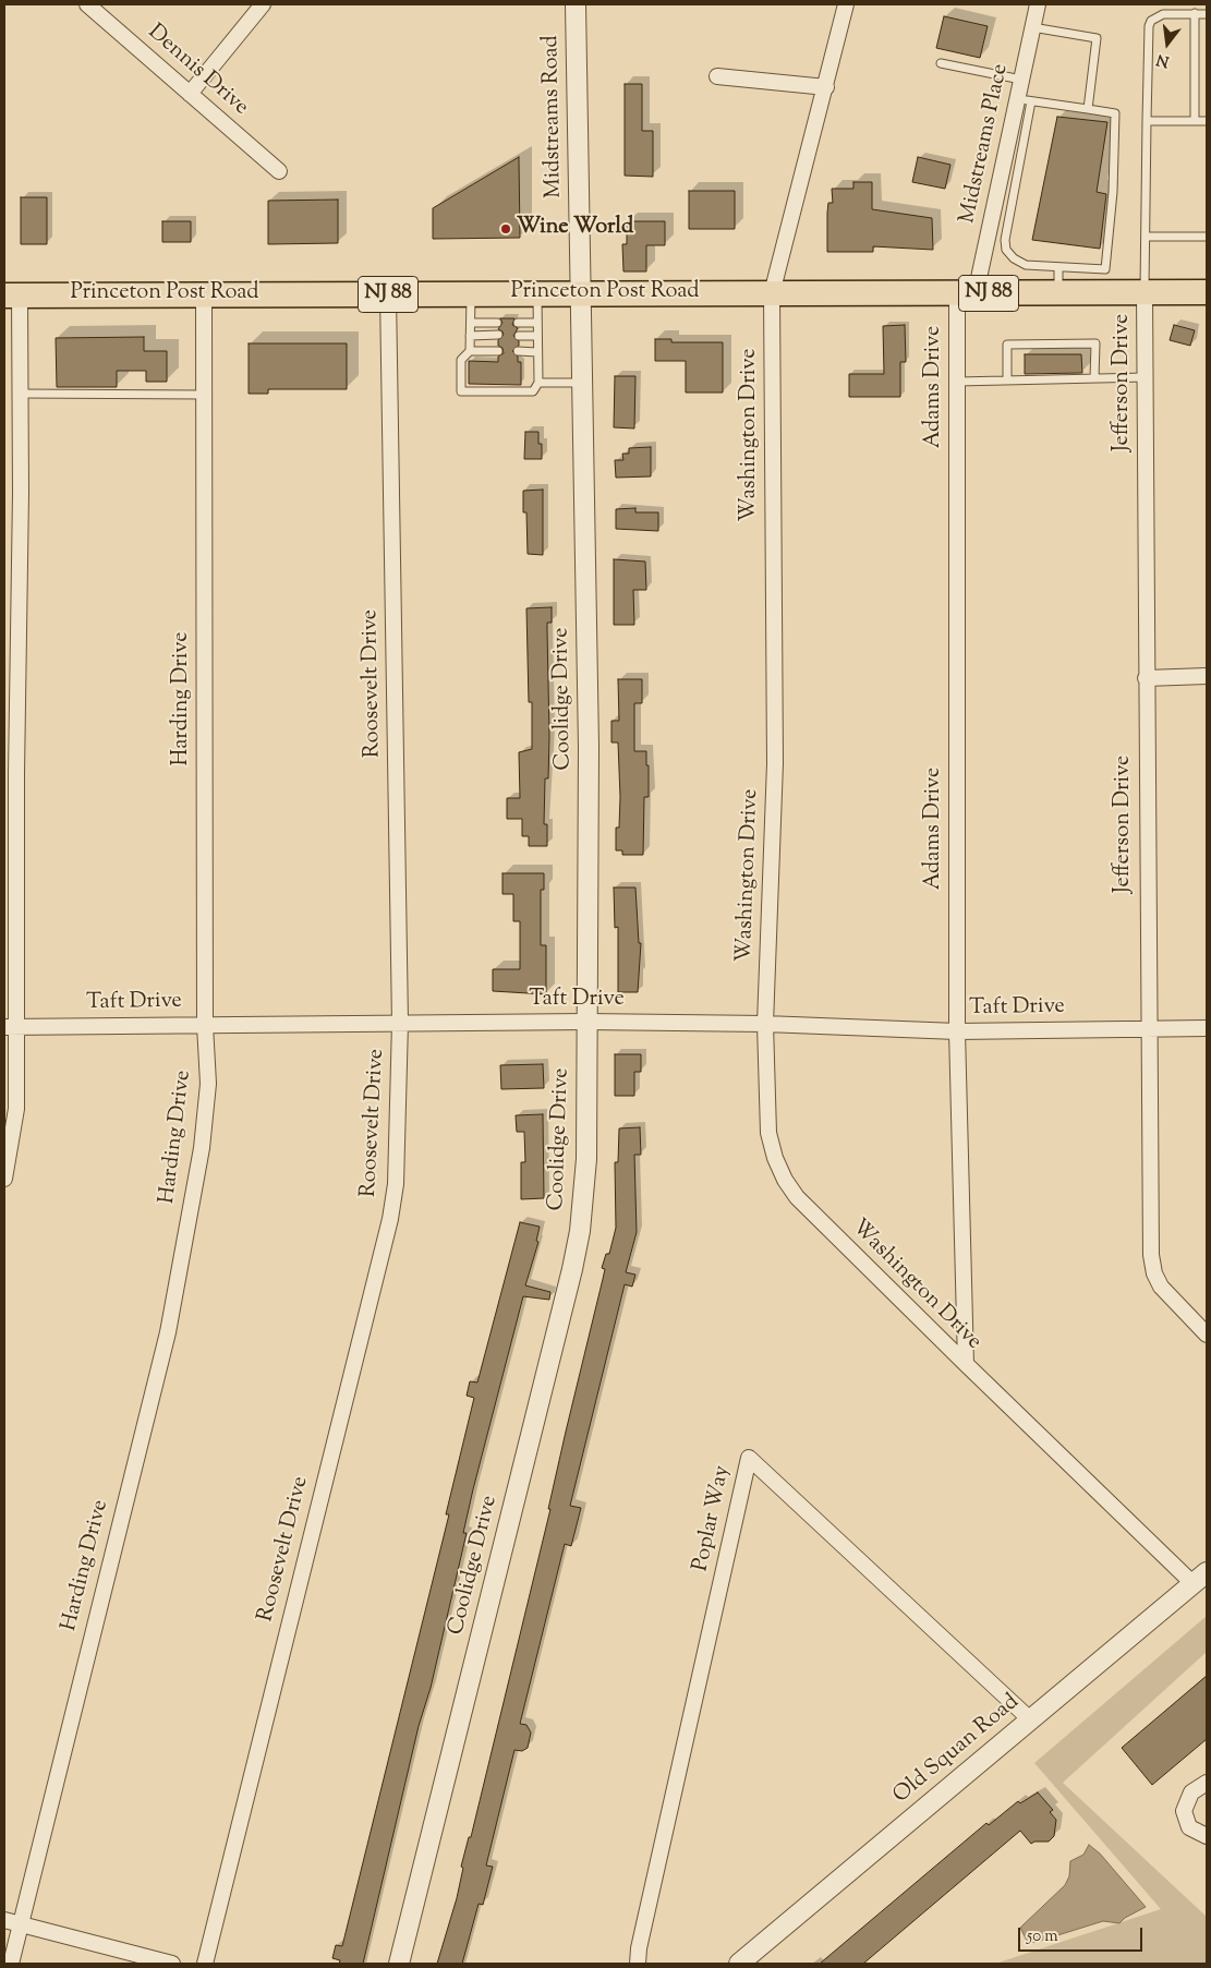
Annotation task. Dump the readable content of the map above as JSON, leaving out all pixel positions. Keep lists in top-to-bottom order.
{
  "streets": {
    "main road": ["Princeton Post Road", "NJ 88"],
    "street": [
      "Dennis Drive",
      "Midstreams Road",
      "Midstreams Place",
      "Jefferson Drive",
      "Adams Drive",
      "Washington Drive",
      "Roosevelt Drive",
      "Harding Drive",
      "Coolidge Drive",
      "Taft Drive",
      "Poplar Way",
      "Old Squan Road"
    ]
  },
  "crossings": [
    ["Midstreams Road", "Princeton Post Road"],
    ["Midstreams Road", "Coolidge Drive"],
    ["Midstreams Place", "Princeton Post Road"],
    ["Midstreams Place", "Adams Drive"],
    ["Princeton Post Road", "Jefferson Drive"],
    ["Princeton Post Road", "Adams Drive"],
    ["Princeton Post Road", "Washington Drive"],
    ["Princeton Post Road", "Roosevelt Drive"],
    ["Princeton Post Road", "Harding Drive"],
    ["Princeton Post Road", "Coolidge Drive"],
    ["Jefferson Drive", "Taft Drive"],
    ["Adams Drive", "Washington Drive"],
    ["Adams Drive", "Taft Drive"],
    ["Washington Drive", "Taft Drive"],
    ["Washington Drive", "Old Squan Road"],
    ["Roosevelt Drive", "Taft Drive"],
    ["Harding Drive", "Taft Drive"],
    ["Coolidge Drive", "Taft Drive"],
    ["Poplar Way", "Old Squan Road"]
  ],
  "places": ["Wine World"],
  "scale_bar": "50 m",
  "north": "bottom"
}
